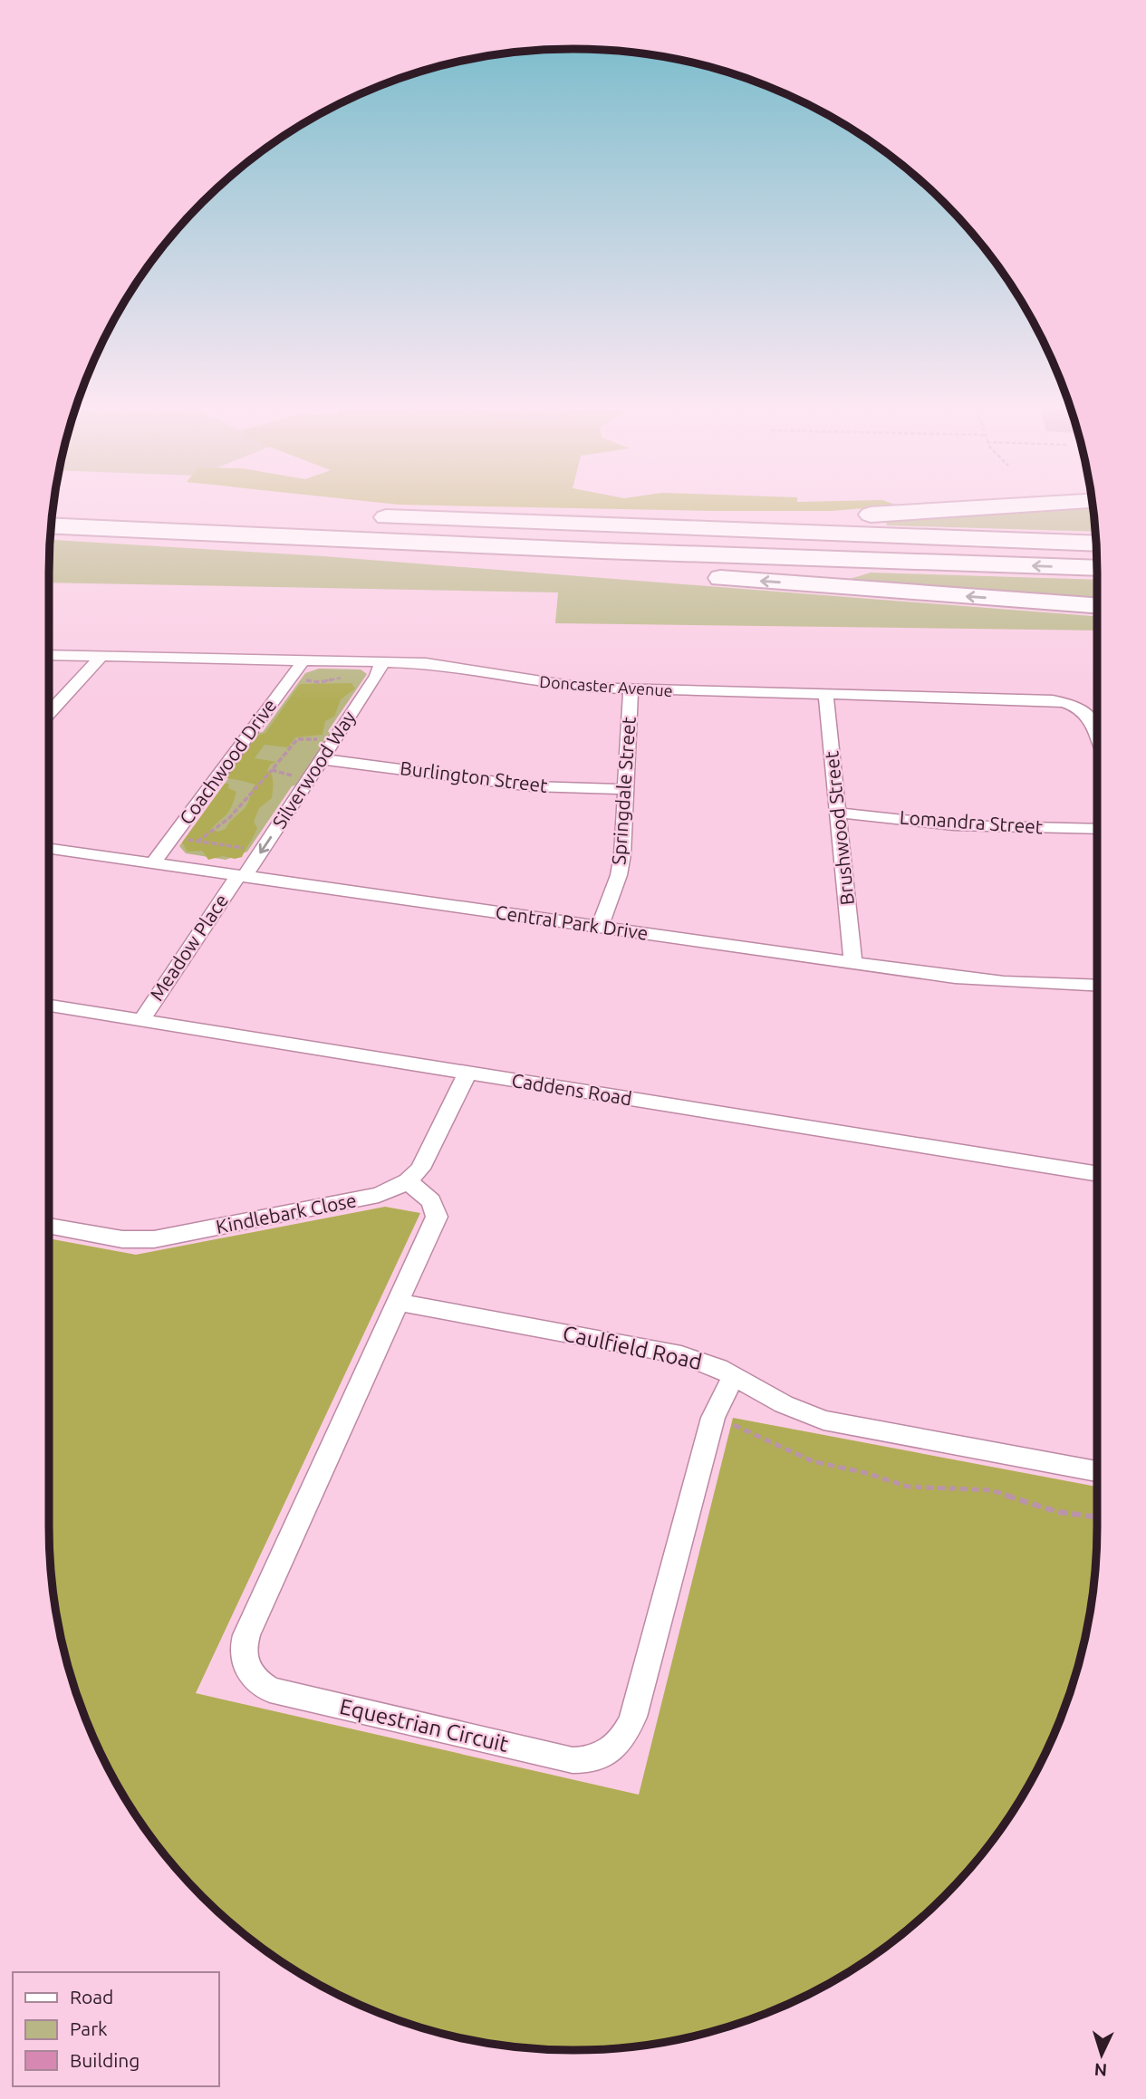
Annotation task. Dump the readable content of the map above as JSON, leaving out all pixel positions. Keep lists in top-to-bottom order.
{
  "streets": {
    "street": [
      "Doncaster Avenue",
      "Coachwood Drive",
      "Silverwood Way",
      "Burlington Street",
      "Springdale Street",
      "Lomandra Street",
      "Brushwood Street",
      "Central Park Drive",
      "Meadow Place",
      "Caddens Road",
      "Kindlebark Close",
      "Caulfield Road",
      "Equestrian Circuit"
    ]
  },
  "crossings": [
    ["Doncaster Avenue", "Coachwood Drive"],
    ["Doncaster Avenue", "Silverwood Way"],
    ["Doncaster Avenue", "Springdale Street"],
    ["Doncaster Avenue", "Brushwood Street"],
    ["Coachwood Drive", "Central Park Drive"],
    ["Silverwood Way", "Burlington Street"],
    ["Silverwood Way", "Central Park Drive"],
    ["Silverwood Way", "Meadow Place"],
    ["Burlington Street", "Springdale Street"],
    ["Springdale Street", "Central Park Drive"],
    ["Lomandra Street", "Brushwood Street"],
    ["Brushwood Street", "Central Park Drive"],
    ["Central Park Drive", "Meadow Place"],
    ["Meadow Place", "Caddens Road"],
    ["Caddens Road", "Kindlebark Close"],
    ["Caulfield Road", "Equestrian Circuit"]
  ],
  "one_way": ["Silverwood Way"],
  "legend": ["Road", "Park", "Building"],
  "north": "bottom"
}
